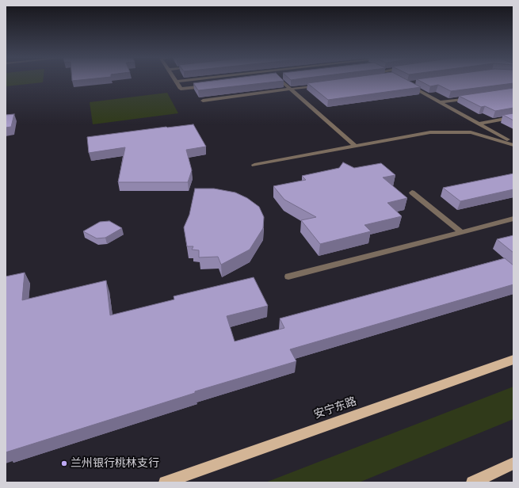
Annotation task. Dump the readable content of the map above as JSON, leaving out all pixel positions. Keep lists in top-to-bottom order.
{
  "streets": {
    "main road": ["安宁东路"]
  },
  "places": ["兰州银行桃林支行"]
}
